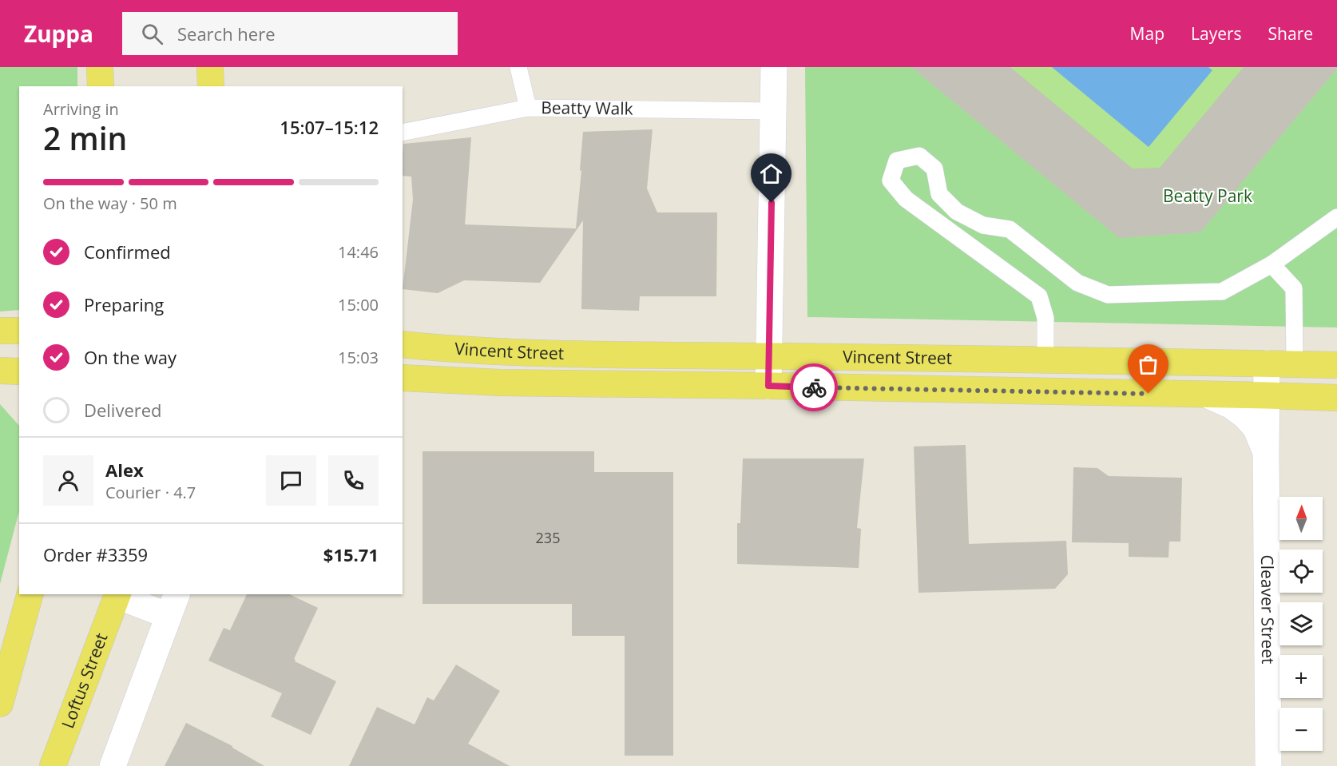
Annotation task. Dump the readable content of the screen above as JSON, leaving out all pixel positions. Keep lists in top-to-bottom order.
{
  "streets": {
    "main road": ["Vincent Street", "Loftus Street"],
    "street": ["Cleaver Street"],
    "lane": ["Beatty Walk"]
  },
  "crossings": [
    ["Vincent Street", "Cleaver Street"]
  ],
  "parks": ["Beatty Park"],
  "house_numbers": ["235"],
  "north": "top",
  "page": {
    "header": "Zuppa",
    "search": "Search here",
    "nav": ["Map", "Layers", "Share"],
    "heading": ["2 min", "Arriving in", "15:07–15:12"],
    "panel": [
      "Alex",
      "Courier · 4.7",
      "Order #3359",
      "$15.71"
    ],
    "bar": "On the way · 50 m",
    "list": [
      ["Confirmed", "14:46"],
      ["Preparing", "15:00"],
      ["On the way", "15:03"],
      "Delivered"
    ],
    "map_buttons": ["+", "−"]
  }
}
